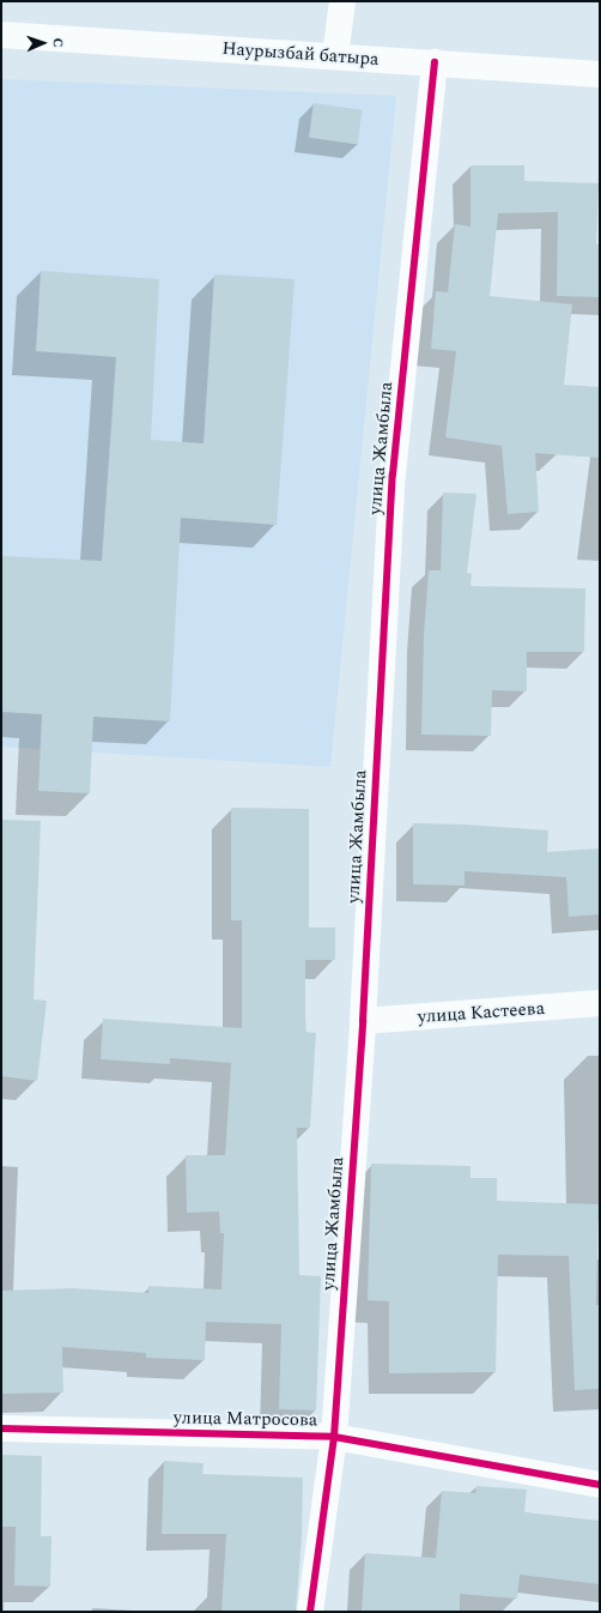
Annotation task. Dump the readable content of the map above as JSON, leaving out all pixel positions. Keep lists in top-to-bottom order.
{
  "streets": {
    "street": [
      "Наурызбай батыра",
      "улица Жамбыла",
      "улица Кастеева",
      "улица Матросова"
    ]
  },
  "crossings": [
    ["Наурызбай батыра", "улица Жамбыла"],
    ["улица Жамбыла", "улица Кастеева"],
    ["улица Жамбыла", "улица Матросова"]
  ],
  "north": "right"
}
